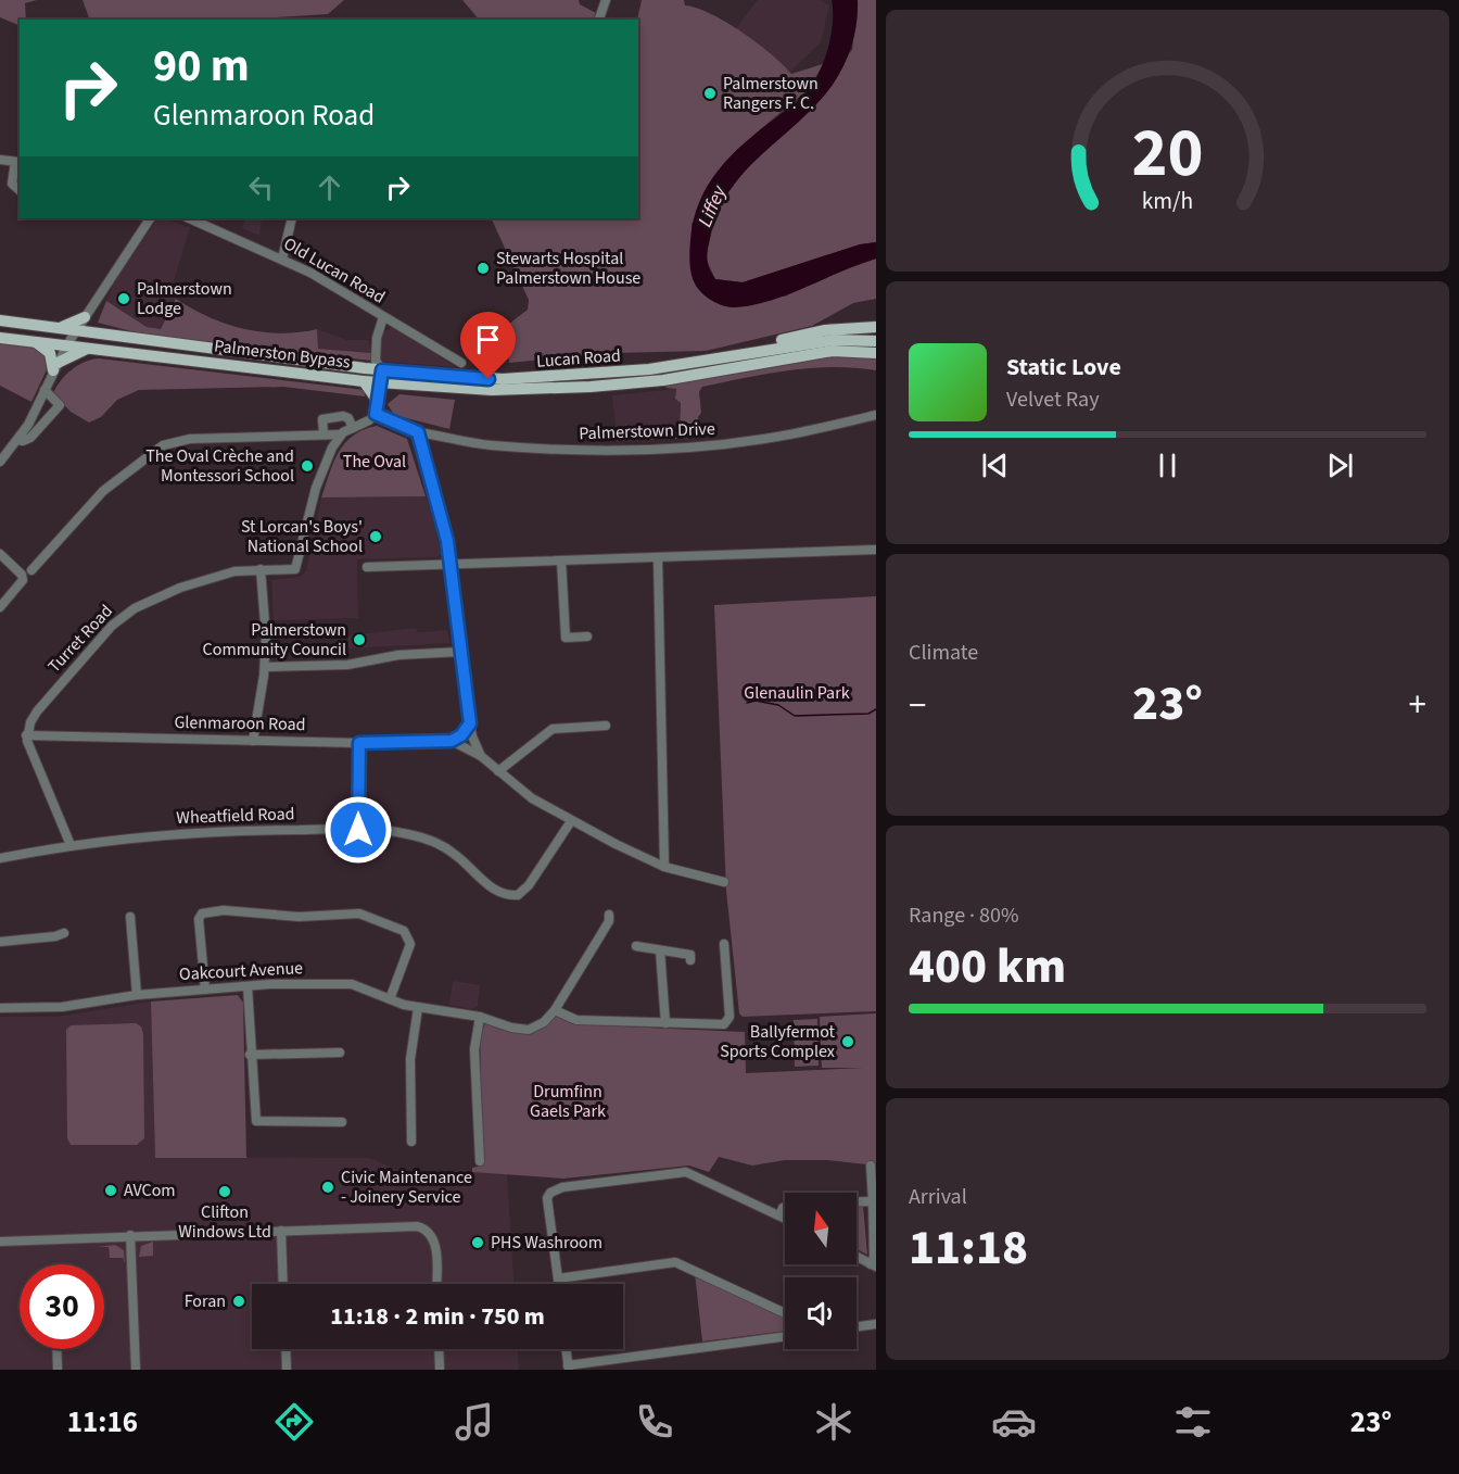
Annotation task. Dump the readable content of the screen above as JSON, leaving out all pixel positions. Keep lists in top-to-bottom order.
{
  "streets": {
    "main road": ["Palmerston Bypass", "Lucan Road"],
    "street": [
      "Old Lucan Road",
      "Palmerstown Drive",
      "Turret Road",
      "Glenmaroon Road",
      "Wheatfield Road",
      "Oakcourt Avenue"
    ]
  },
  "crossings": [
    ["Palmerston Bypass", "Lucan Road"],
    ["Turret Road", "Glenmaroon Road"],
    ["Glenmaroon Road", "Wheatfield Road"]
  ],
  "water": ["Liffey"],
  "parks": ["The Oval", "Glenaulin Park", "Drumfinn Gaels Park"],
  "places": [
    "Palmerstown Rangers F. C.",
    "Stewarts Hospital Palmerstown House",
    "Palmerstown Lodge",
    "The Oval Crèche and Montessori School",
    "St Lorcan's Boys' National School",
    "Palmerstown Community Council",
    "Ballyfermot Sports Complex",
    "Civic Maintenance - Joinery Service",
    "AVCom",
    "Clifton Windows Ltd",
    "PHS Washroom",
    "Foran"
  ],
  "north": "top",
  "page": {
    "turn": ["90 m", "Glenmaroon Road"],
    "song": ["Static Love", "Velvet Ray"],
    "tile": [
      "Climate",
      ["Range · 80%", "400 km"],
      ["Arrival", "11:18"]
    ],
    "heat": ["−", "23°", "+"],
    "limit": "30",
    "trip": "11:18 · 2 min · 750 m",
    "tabs": ["11:16", "23°"],
    "gauge": ["20", "km/h"]
  }
}
